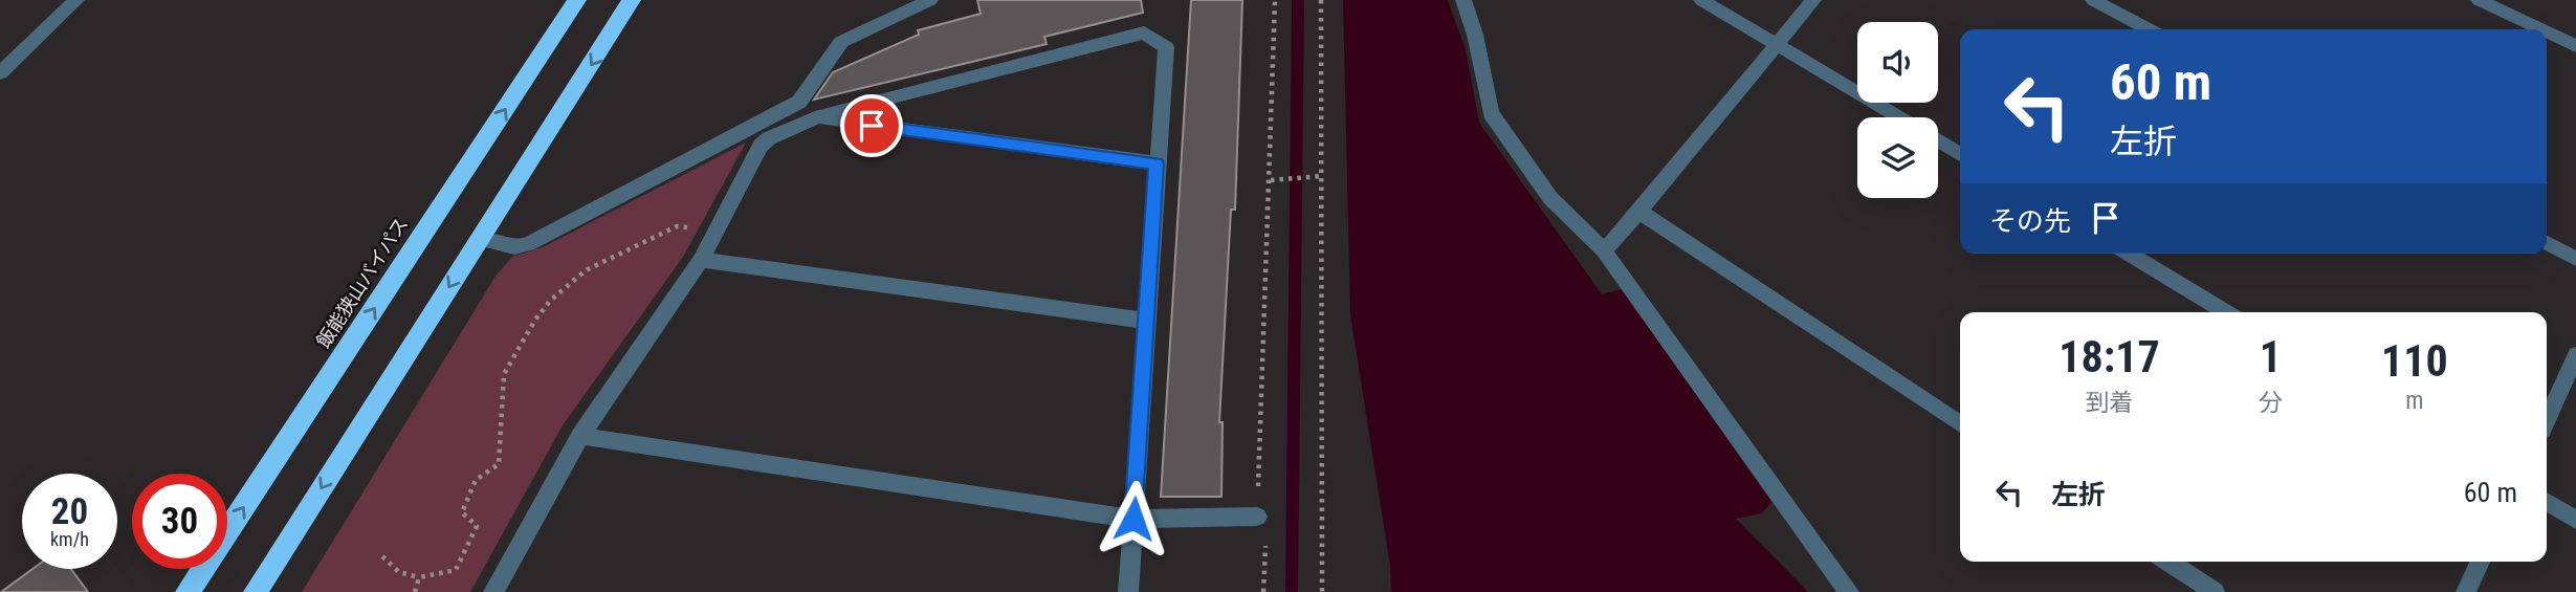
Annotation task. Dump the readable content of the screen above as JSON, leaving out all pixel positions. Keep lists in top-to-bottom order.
{
  "streets": {
    "highway": ["飯能狭山バイパス"]
  },
  "page": {
    "turn": ["60 m", "左折"],
    "then": "その先",
    "eta": [
      "18:17",
      "到着",
      "1",
      "分",
      "110",
      "m"
    ],
    "list": [
      {
        "name": "左折",
        "value": "60 m"
      }
    ],
    "speed": "20 km/h",
    "limit": "30"
  }
}
